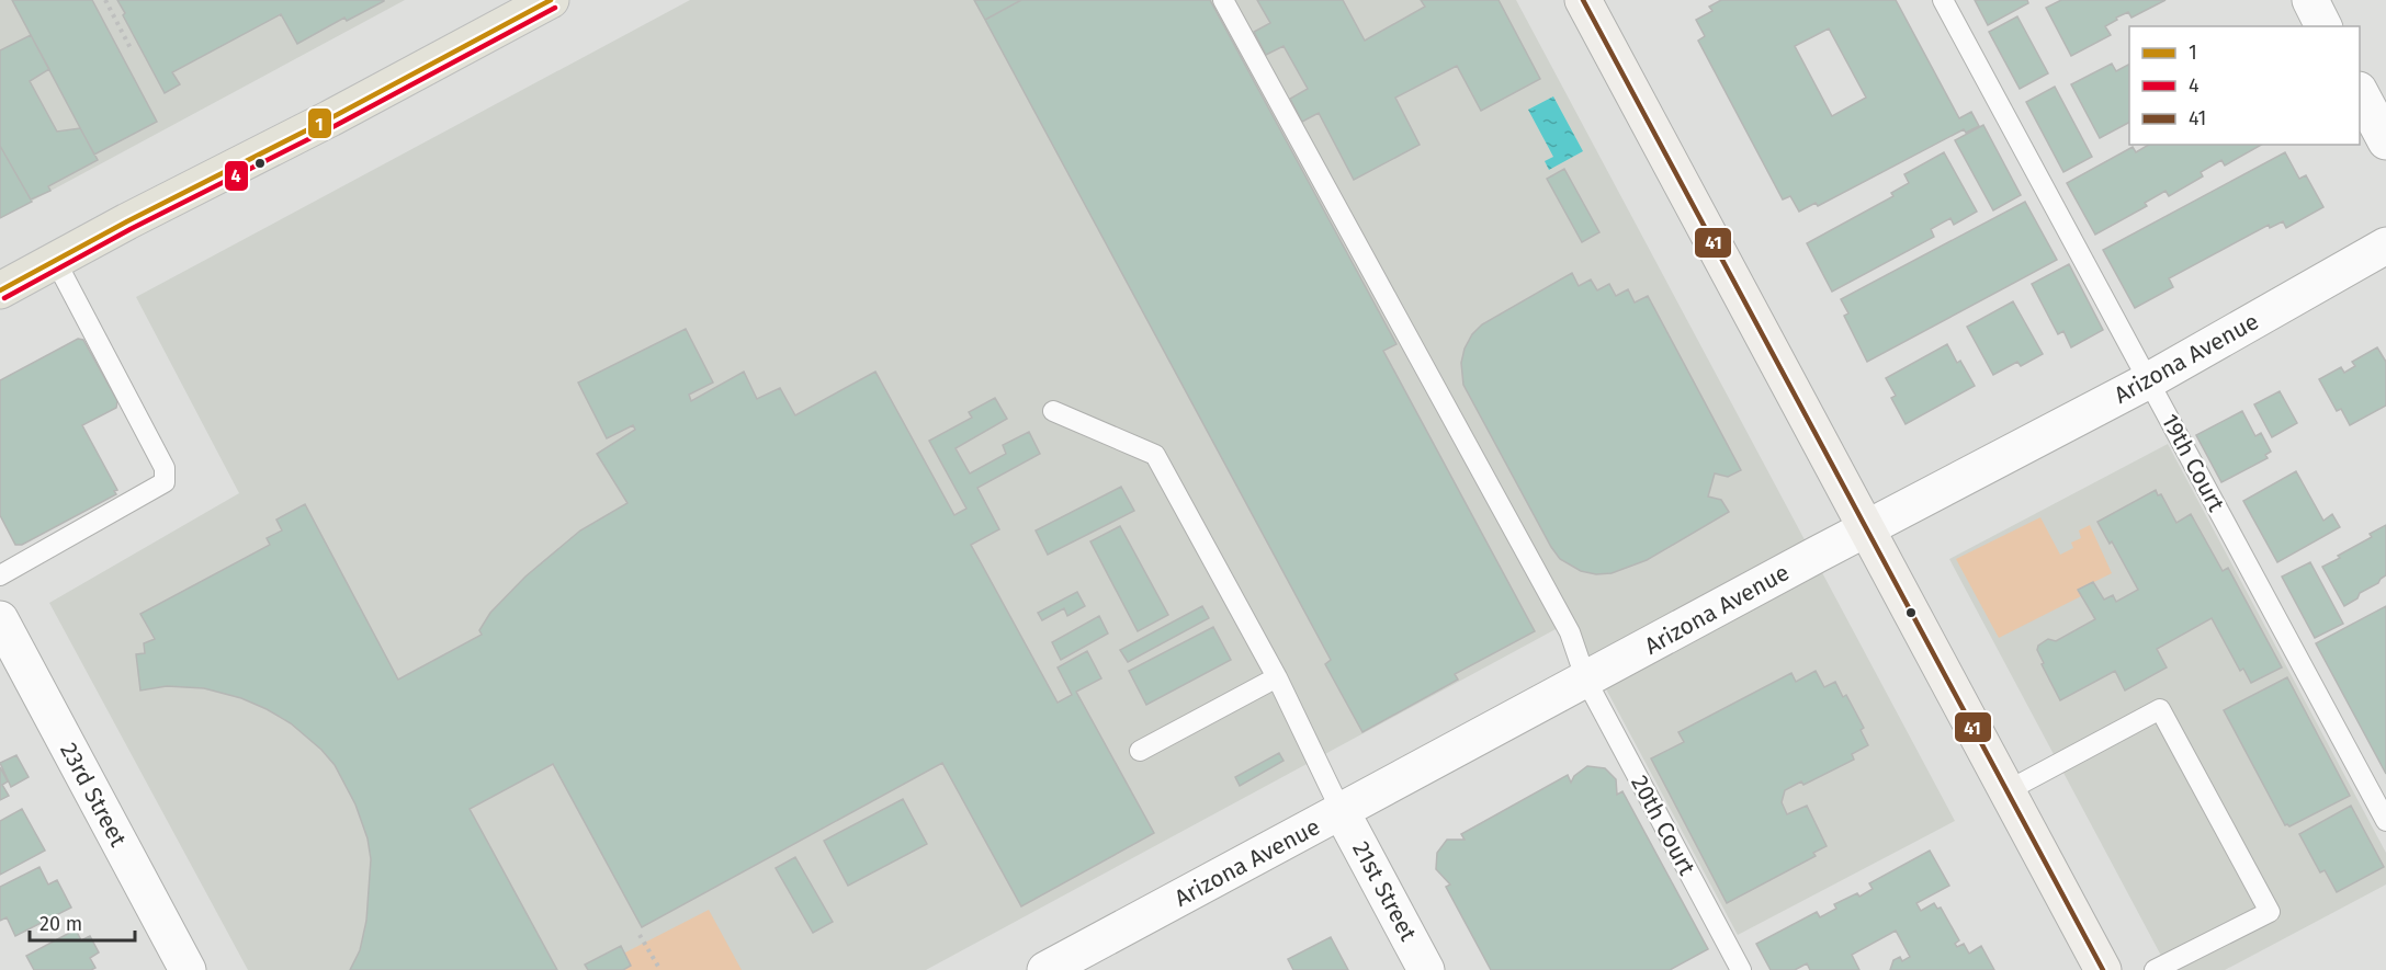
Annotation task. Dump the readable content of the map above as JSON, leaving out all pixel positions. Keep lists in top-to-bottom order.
{
  "streets": {
    "street": ["Arizona Avenue", "23rd Street", "21st Street"],
    "lane": ["19th Court", "20th Court"]
  },
  "crossings": [
    ["Arizona Avenue", "19th Court"],
    ["Arizona Avenue", "20th Court"],
    ["Arizona Avenue", "21st Street"]
  ],
  "lines": ["transit line 1", "transit line 41", "transit line 4"],
  "legend": ["1", "4", "41"],
  "scale_bar": "20 m"
}
